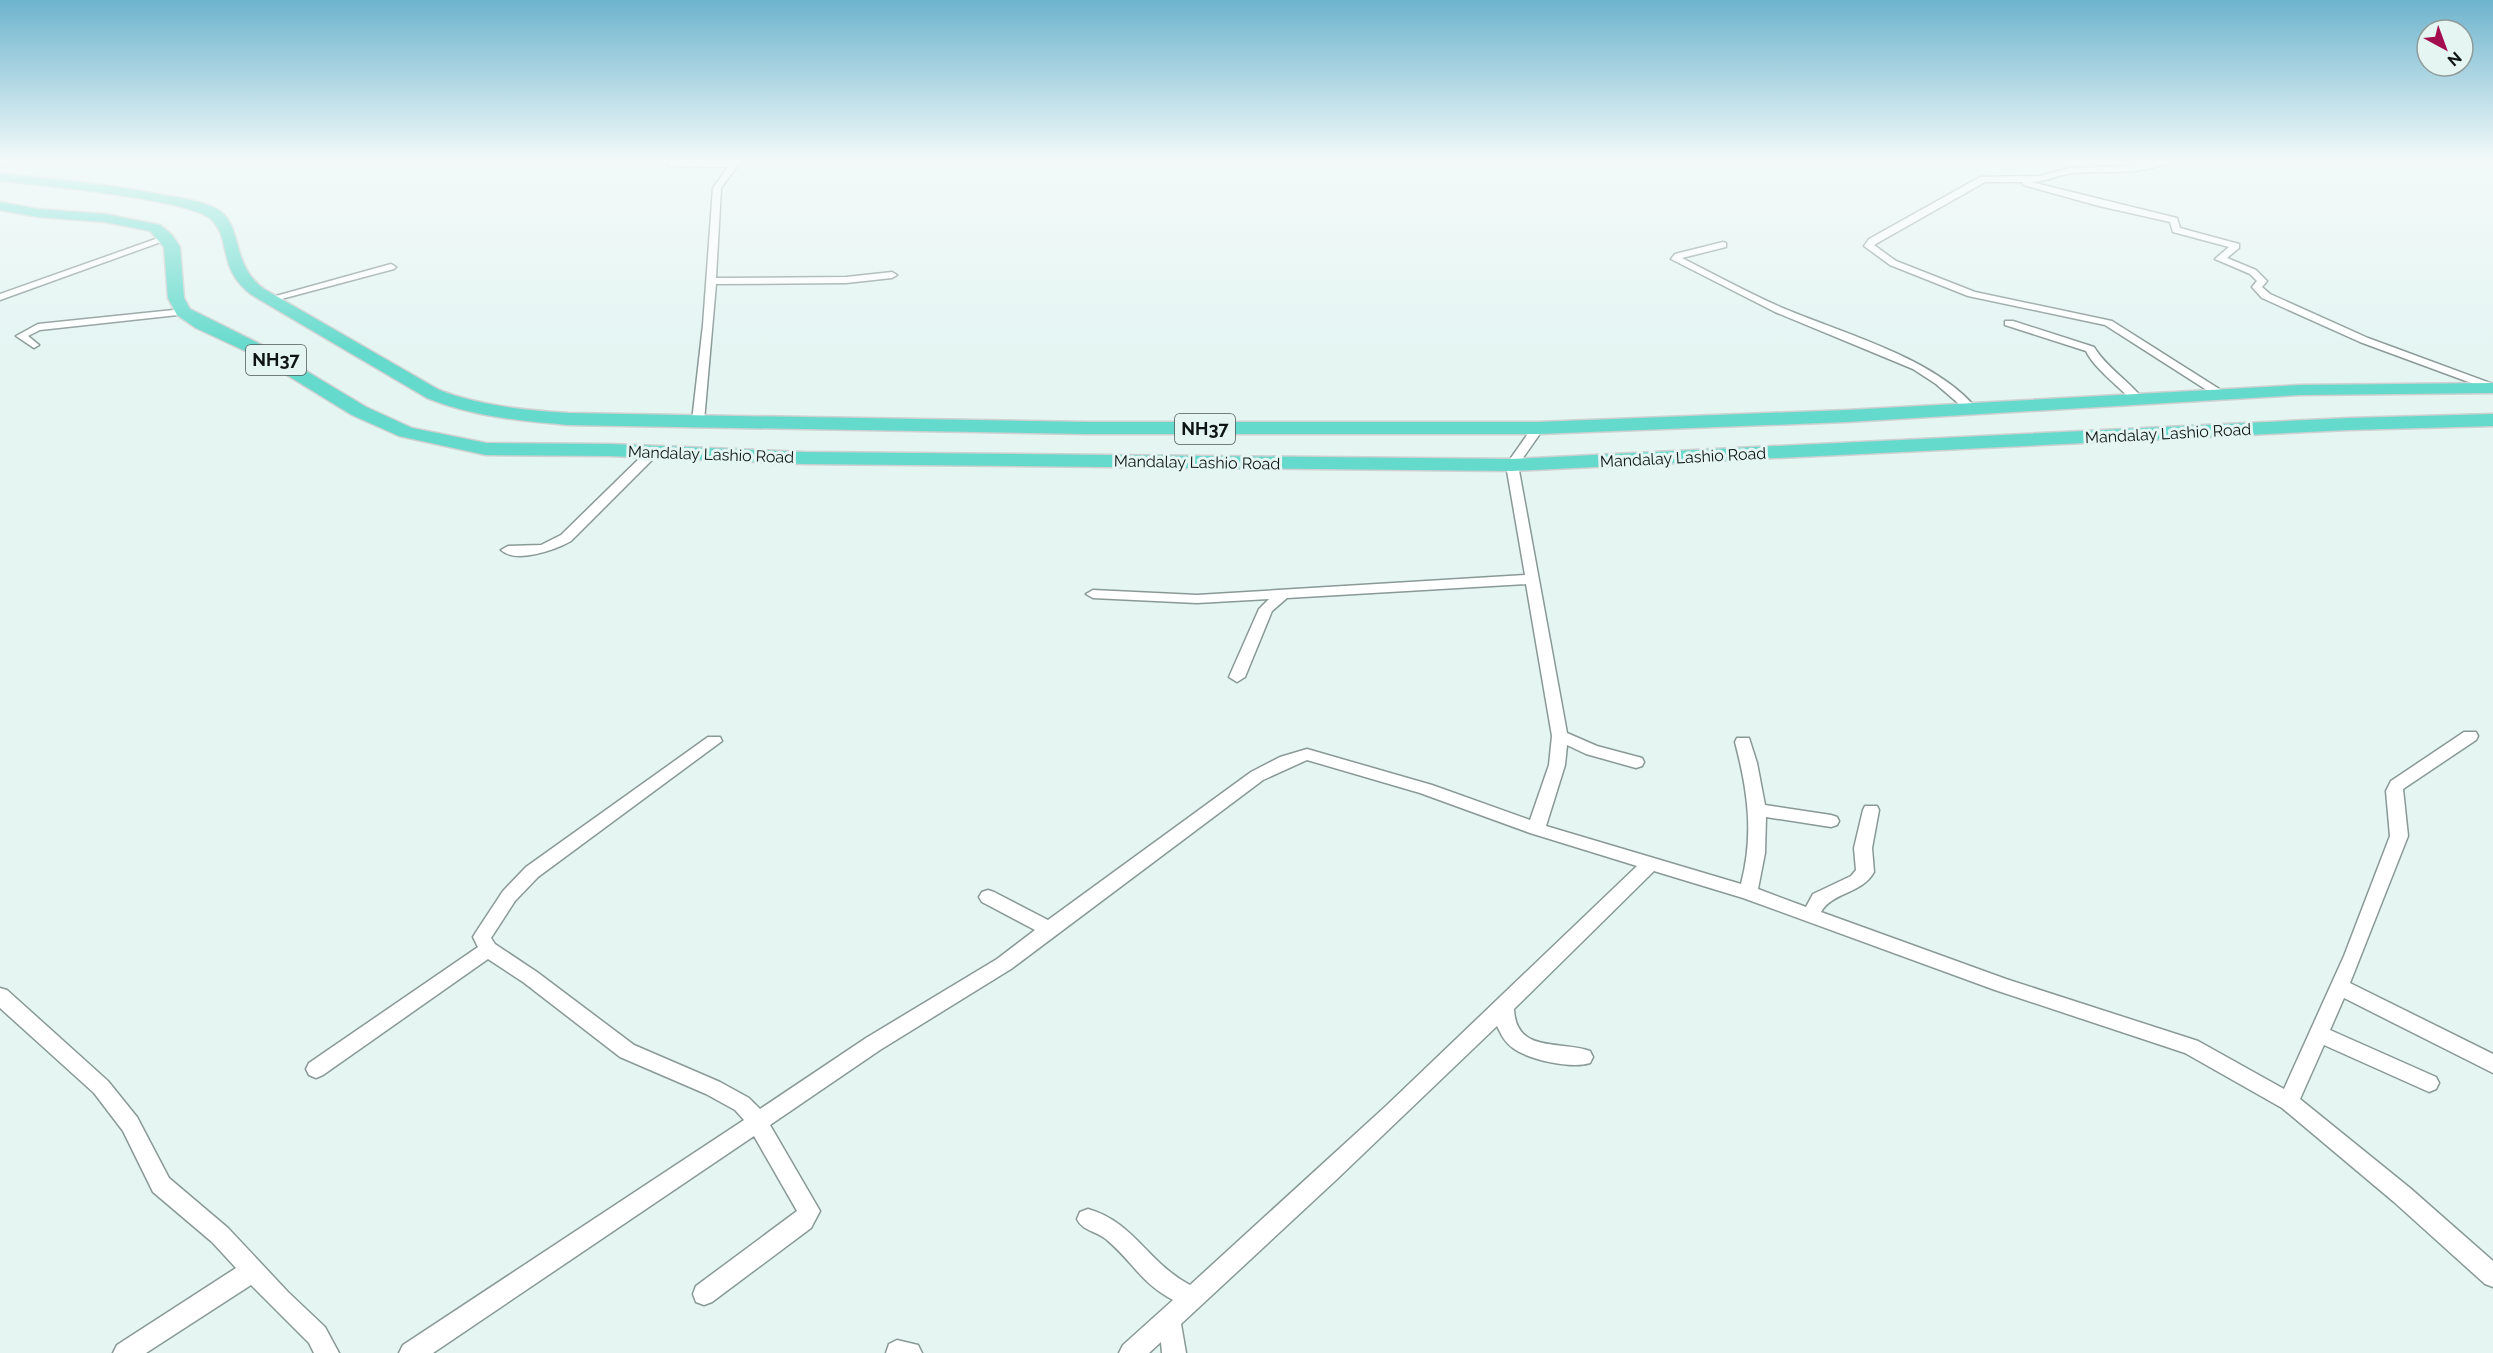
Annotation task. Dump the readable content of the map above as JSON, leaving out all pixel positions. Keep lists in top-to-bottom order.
{
  "streets": {
    "highway": ["NH37", "Mandalay Lashio Road"]
  },
  "north": "bottom right"
}
